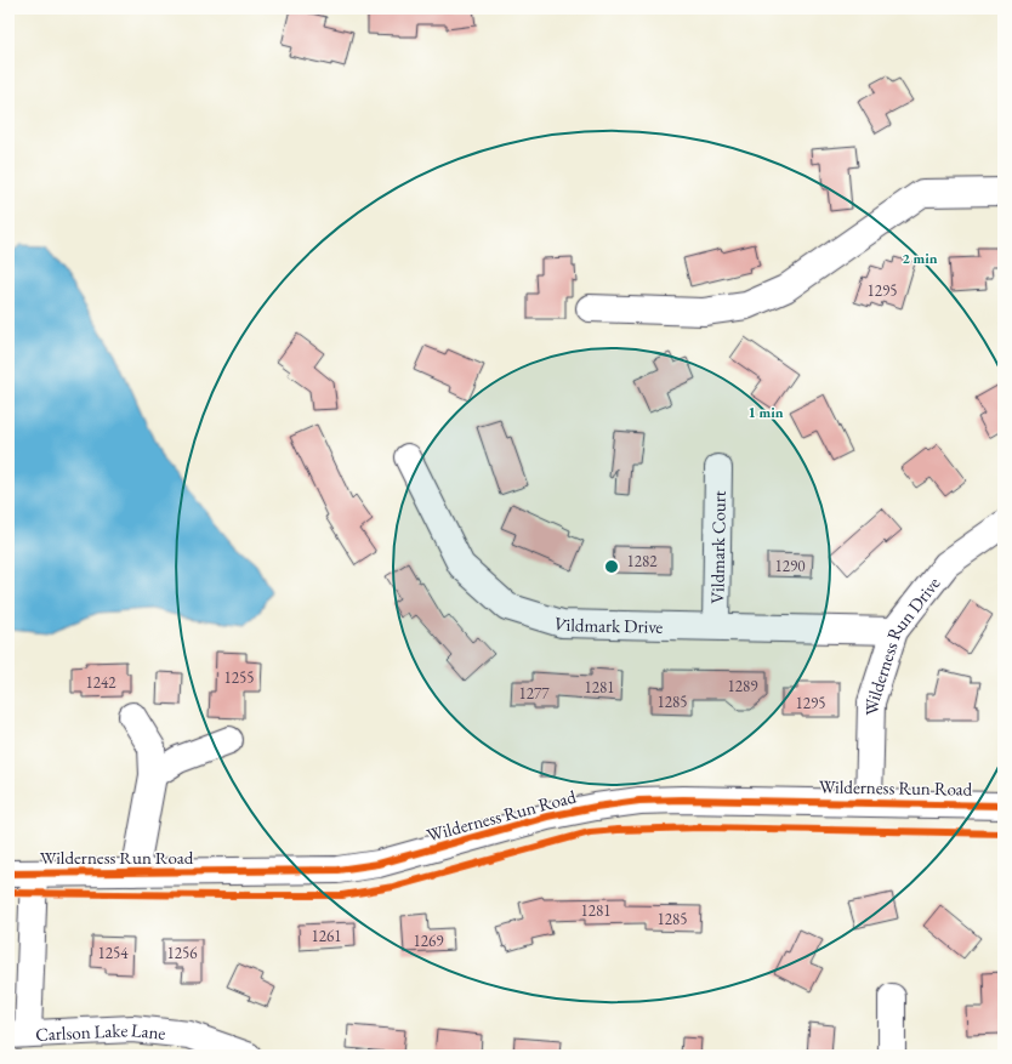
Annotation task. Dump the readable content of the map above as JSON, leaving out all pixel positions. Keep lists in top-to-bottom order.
{
  "streets": {
    "street": [
      "Vildmark Court",
      "Vildmark Drive",
      "Wilderness Run Drive",
      "Wilderness Run Road",
      "Carlson Lake Lane"
    ]
  },
  "crossings": [
    ["Vildmark Court", "Vildmark Drive"],
    ["Vildmark Drive", "Wilderness Run Drive"],
    ["Wilderness Run Drive", "Wilderness Run Road"]
  ],
  "house_numbers": [
    "1295",
    "1282",
    "1290",
    "1255",
    "1242",
    "1289",
    "1281",
    "1277",
    "1285",
    "1295",
    "1281",
    "1285",
    "1261",
    "1269",
    "1254",
    "1256"
  ],
  "rings": ["2 min", "1 min"]
}
